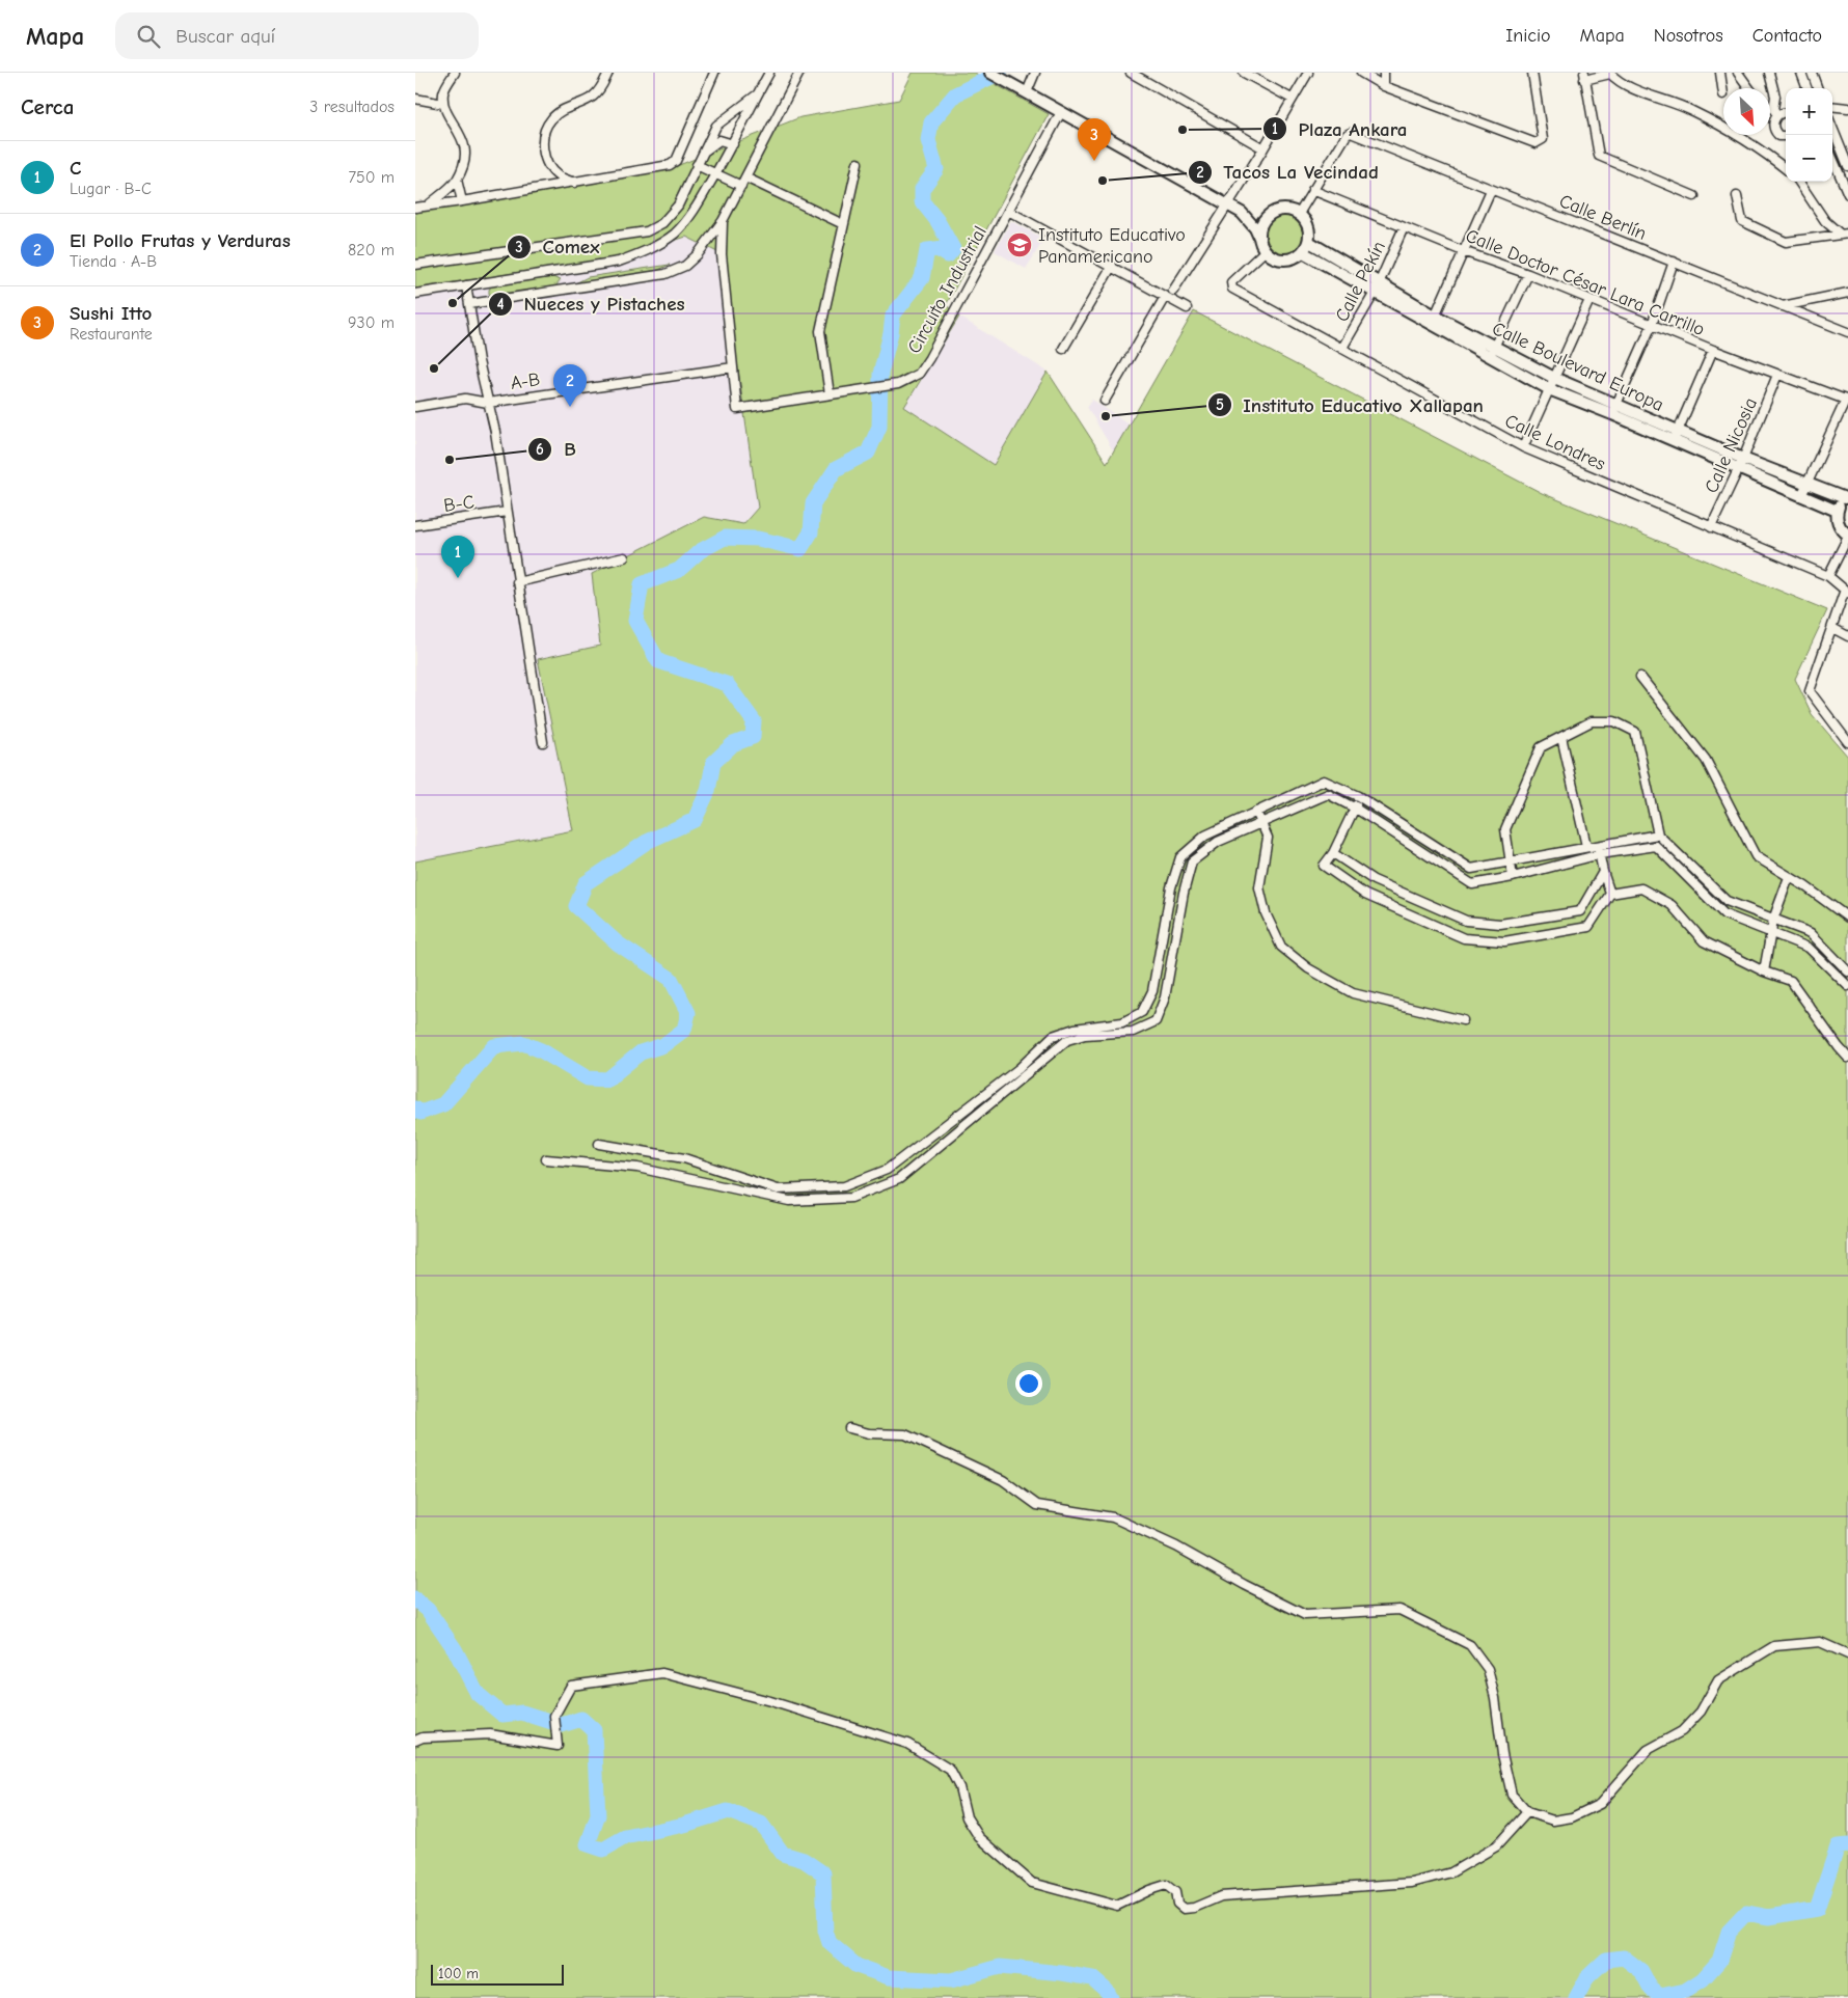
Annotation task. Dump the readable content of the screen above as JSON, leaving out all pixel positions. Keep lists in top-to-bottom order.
{
  "streets": {
    "main road": ["Calle Boulevard Europa"],
    "street": [
      "Calle Berlín",
      "Calle Pekín",
      "Calle Doctor César Lara Carrillo",
      "Circuito Industrial",
      "A-B",
      "Calle Londres",
      "Calle Nicosia",
      "B-C"
    ]
  },
  "crossings": [
    ["Calle Berlín", "Calle Doctor César Lara Carrillo"],
    ["Calle Pekín", "Calle Doctor César Lara Carrillo"],
    ["Calle Pekín", "Calle Boulevard Europa"],
    ["Calle Pekín", "Calle Londres"],
    ["Calle Doctor César Lara Carrillo", "Calle Nicosia"],
    ["Circuito Industrial", "A-B"],
    ["Calle Boulevard Europa", "Calle Londres"],
    ["Calle Boulevard Europa", "Calle Nicosia"],
    ["Calle Londres", "Calle Nicosia"]
  ],
  "places": {
    "other": [
      "Plaza Ankara",
      "Tacos La Vecindad",
      "Comex",
      "Nueces y Pistaches",
      "Instituto Educativo Xallapan",
      "B"
    ],
    "school or university": ["Instituto Educativo Panamericano"]
  },
  "scale_bar": "100 m",
  "north": "bottom right",
  "page": {
    "header": "Mapa",
    "search": "Buscar aquí",
    "nav": [
      "Inicio",
      "Mapa",
      "Nosotros",
      "Contacto"
    ],
    "heading": ["Cerca", "3 resultados"],
    "map_buttons": ["+", "−"],
    "pins": ["3", "2", "1"],
    "list": [
      {
        "mark": "1",
        "name": "C",
        "note": "Lugar · B-C",
        "value": "750 m"
      },
      {
        "mark": "2",
        "name": "El Pollo Frutas y Verduras",
        "note": "Tienda · A-B",
        "value": "820 m"
      },
      {
        "mark": "3",
        "name": "Sushi Itto",
        "note": "Restaurante",
        "value": "930 m"
      }
    ],
    "scale": "100 m"
  }
}
